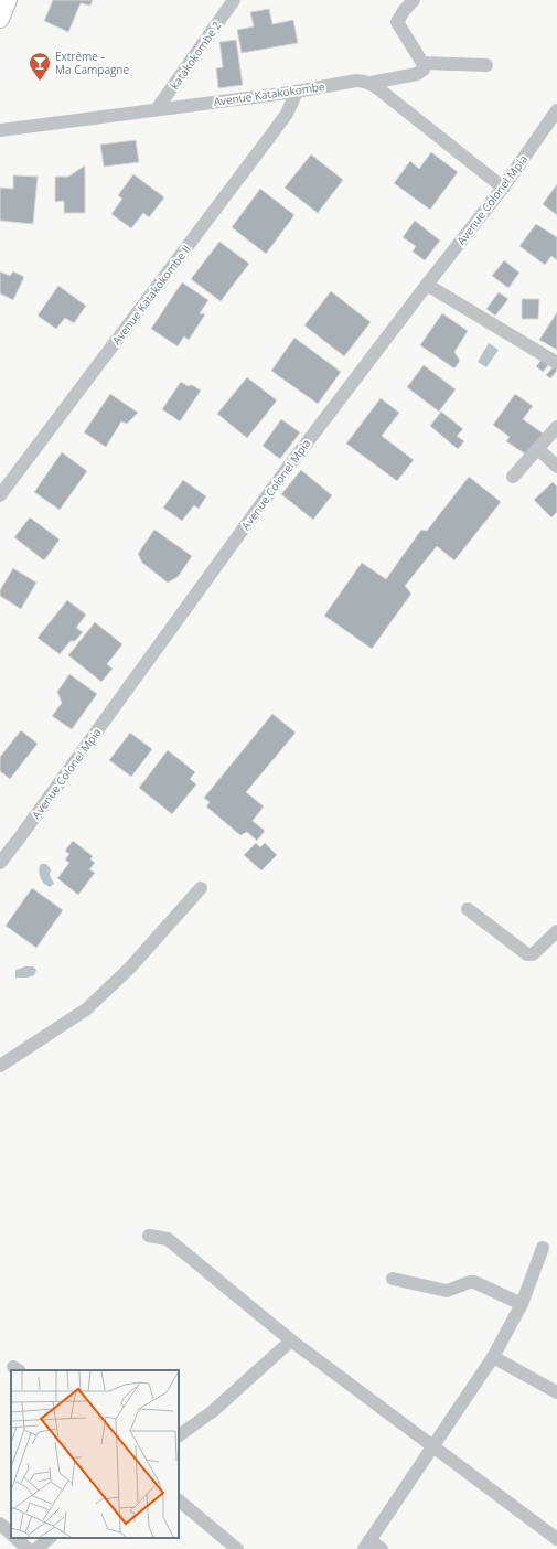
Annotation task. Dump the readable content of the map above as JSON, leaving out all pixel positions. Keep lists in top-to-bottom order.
{
  "streets": {
    "street": [
      "katakokombe 2",
      "Avenue Katakokombe",
      "Avenue Colonel Mpia",
      "Avenue Katakokombe II"
    ]
  },
  "crossings": [
    ["katakokombe 2", "Avenue Katakokombe"],
    ["Avenue Katakokombe", "Avenue Katakokombe II"]
  ],
  "places": {
    "bar": ["Extrême - Ma Campagne"]
  }
}
